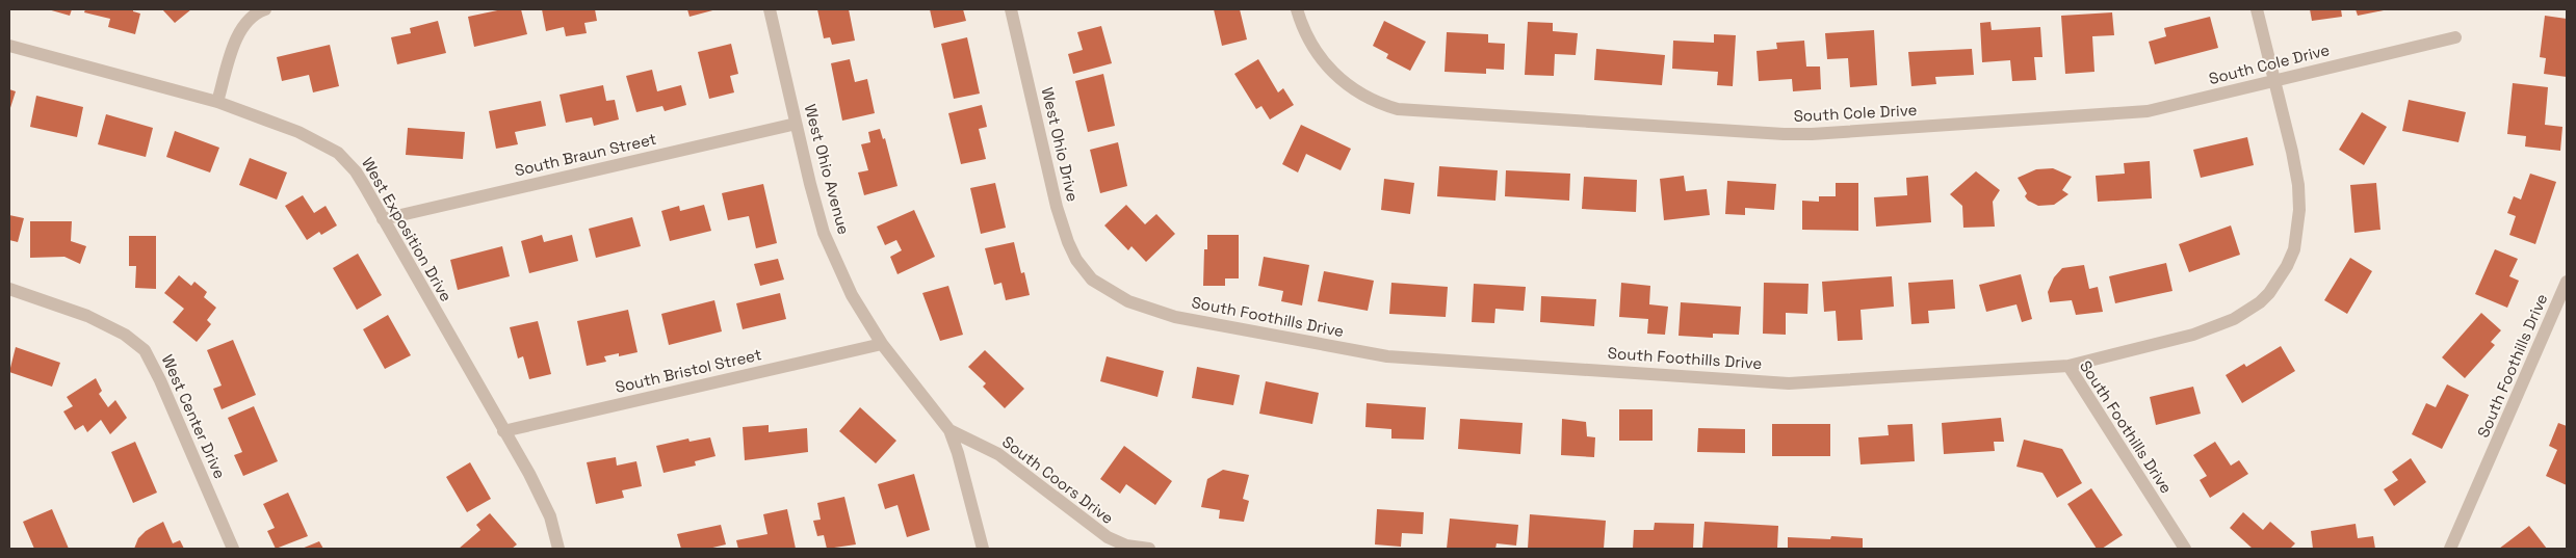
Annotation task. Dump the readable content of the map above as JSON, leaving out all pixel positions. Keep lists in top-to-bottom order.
{
  "streets": {
    "street": [
      "South Cole Drive",
      "West Ohio Drive",
      "South Braun Street",
      "West Ohio Avenue",
      "West Exposition Drive",
      "South Foothills Drive",
      "South Bristol Street",
      "West Center Drive",
      "South Coors Drive"
    ]
  },
  "crossings": [
    ["West Ohio Drive", "South Foothills Drive"],
    ["South Braun Street", "West Ohio Avenue"],
    ["South Braun Street", "West Exposition Drive"],
    ["West Ohio Avenue", "South Bristol Street"],
    ["West Ohio Avenue", "South Coors Drive"],
    ["West Exposition Drive", "South Bristol Street"]
  ]
}
